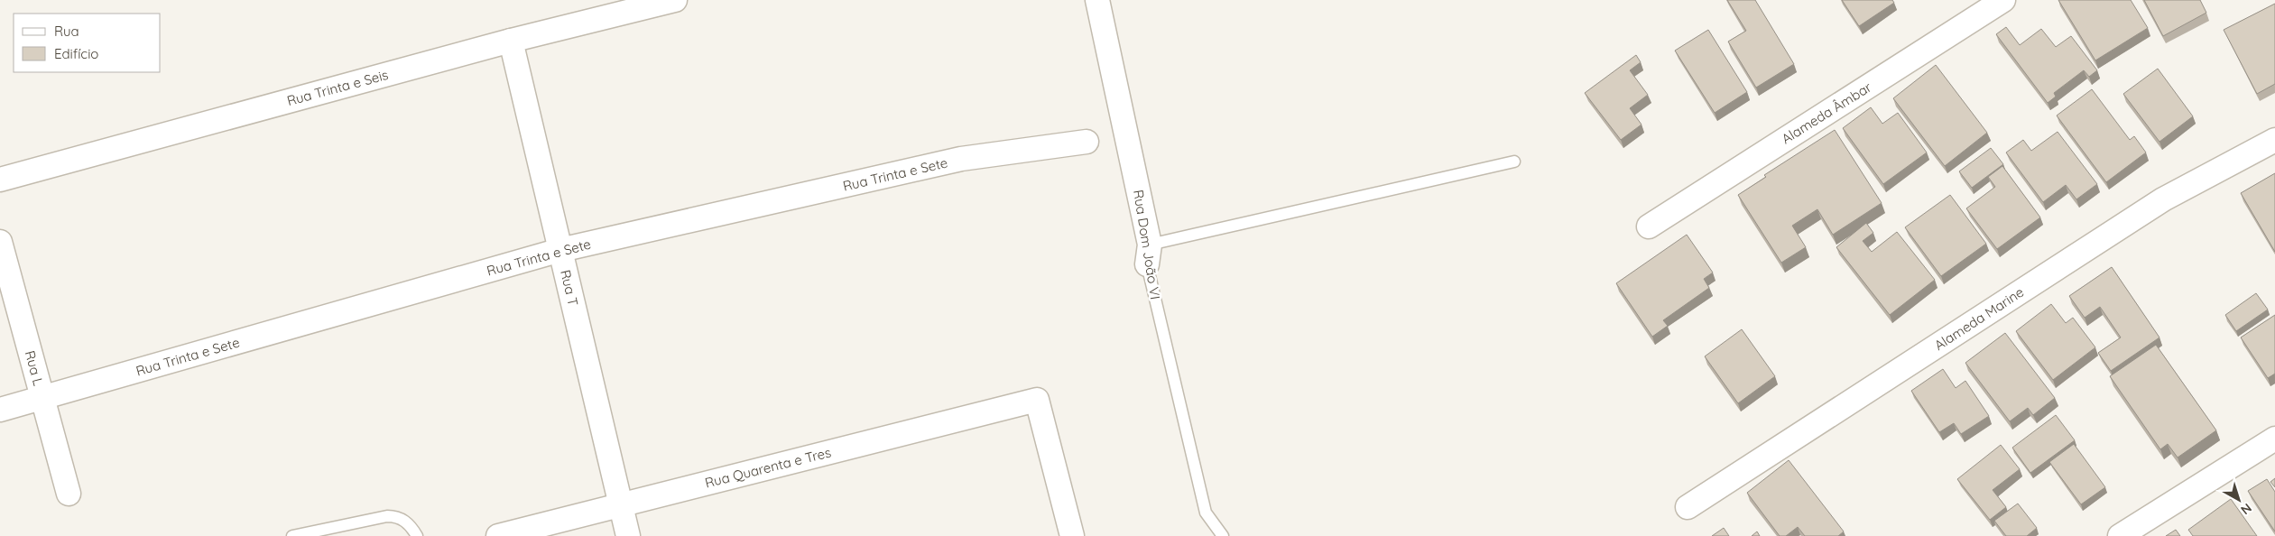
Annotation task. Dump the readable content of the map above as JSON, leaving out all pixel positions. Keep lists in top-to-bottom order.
{
  "streets": {
    "street": [
      "Rua Trinta e Seis",
      "Alameda Âmbar",
      "Rua Trinta e Sete",
      "Rua Dom João VI",
      "Rua T",
      "Alameda Marine",
      "Rua L",
      "Rua Quarenta e Tres"
    ]
  },
  "crossings": [
    ["Rua Trinta e Seis", "Rua T"],
    ["Rua Trinta e Sete", "Rua T"],
    ["Rua Trinta e Sete", "Rua L"],
    ["Rua T", "Rua Quarenta e Tres"]
  ],
  "legend": ["Rua", "Edifício"],
  "north": "bottom right"
}
